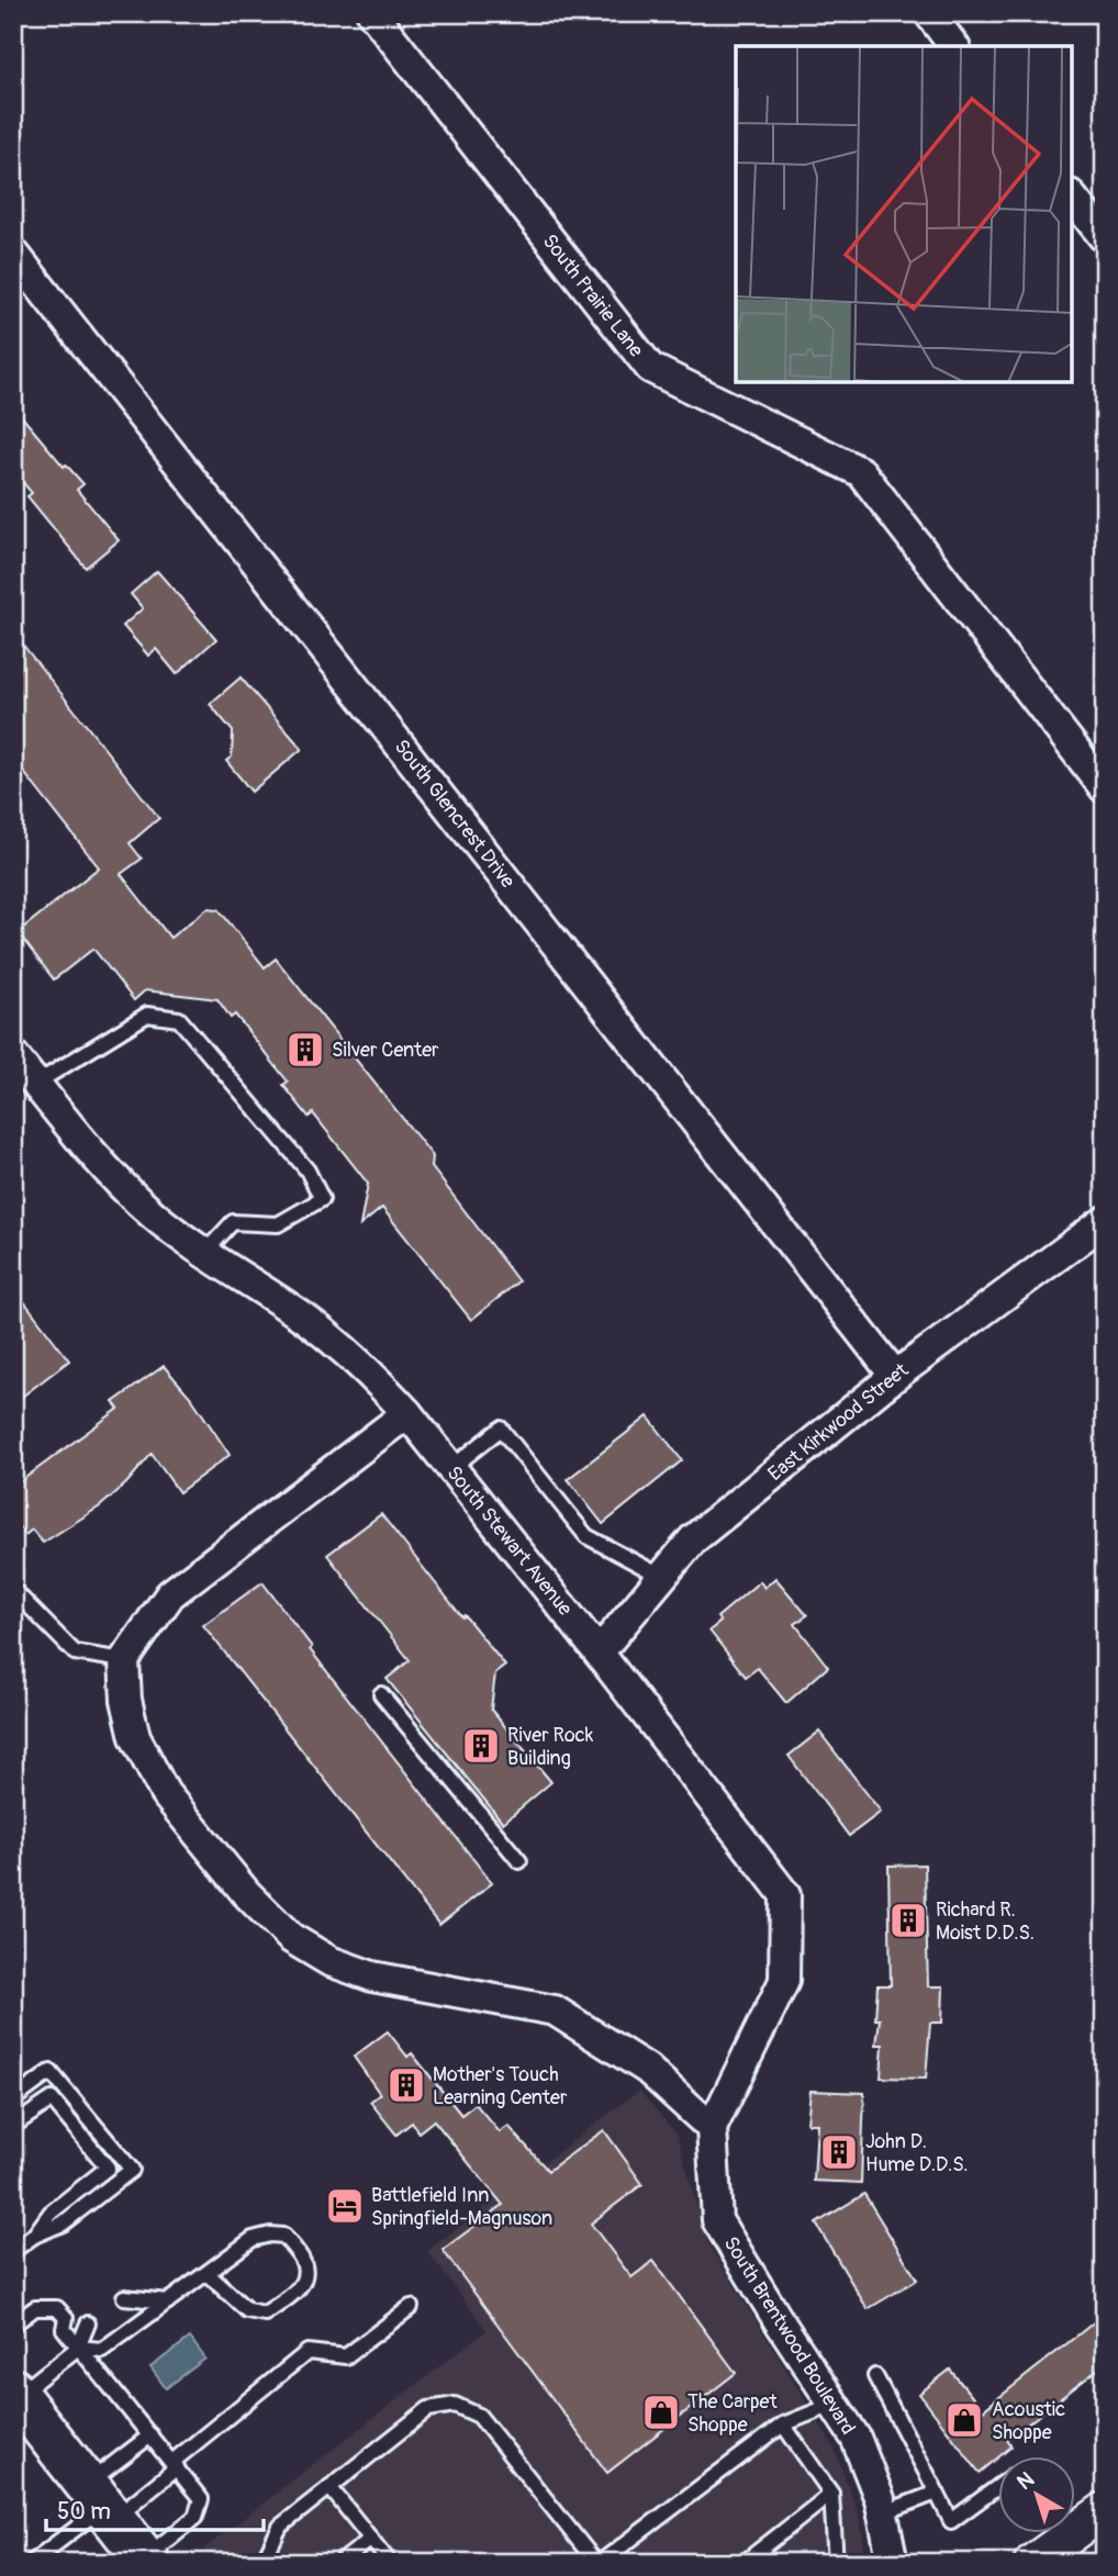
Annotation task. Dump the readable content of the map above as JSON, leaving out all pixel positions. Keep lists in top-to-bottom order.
{
  "streets": {
    "street": [
      "South Prairie Lane",
      "South Glencrest Drive",
      "East Kirkwood Street",
      "South Stewart Avenue",
      "South Brentwood Boulevard"
    ]
  },
  "crossings": [
    ["South Glencrest Drive", "East Kirkwood Street"],
    ["East Kirkwood Street", "South Stewart Avenue"],
    ["South Stewart Avenue", "South Brentwood Boulevard"]
  ],
  "places": {
    "building": [
      "Silver Center",
      "River Rock Building",
      "Richard R. Moist D.D.S.",
      "Mother's Touch Learning Center",
      "John D. Hume D.D.S."
    ],
    "hotel": ["Battlefield Inn Springfield-Magnuson"],
    "shop": ["The Carpet Shoppe", "Acoustic Shoppe"]
  },
  "scale_bar": "50 m",
  "north": "top left"
}
